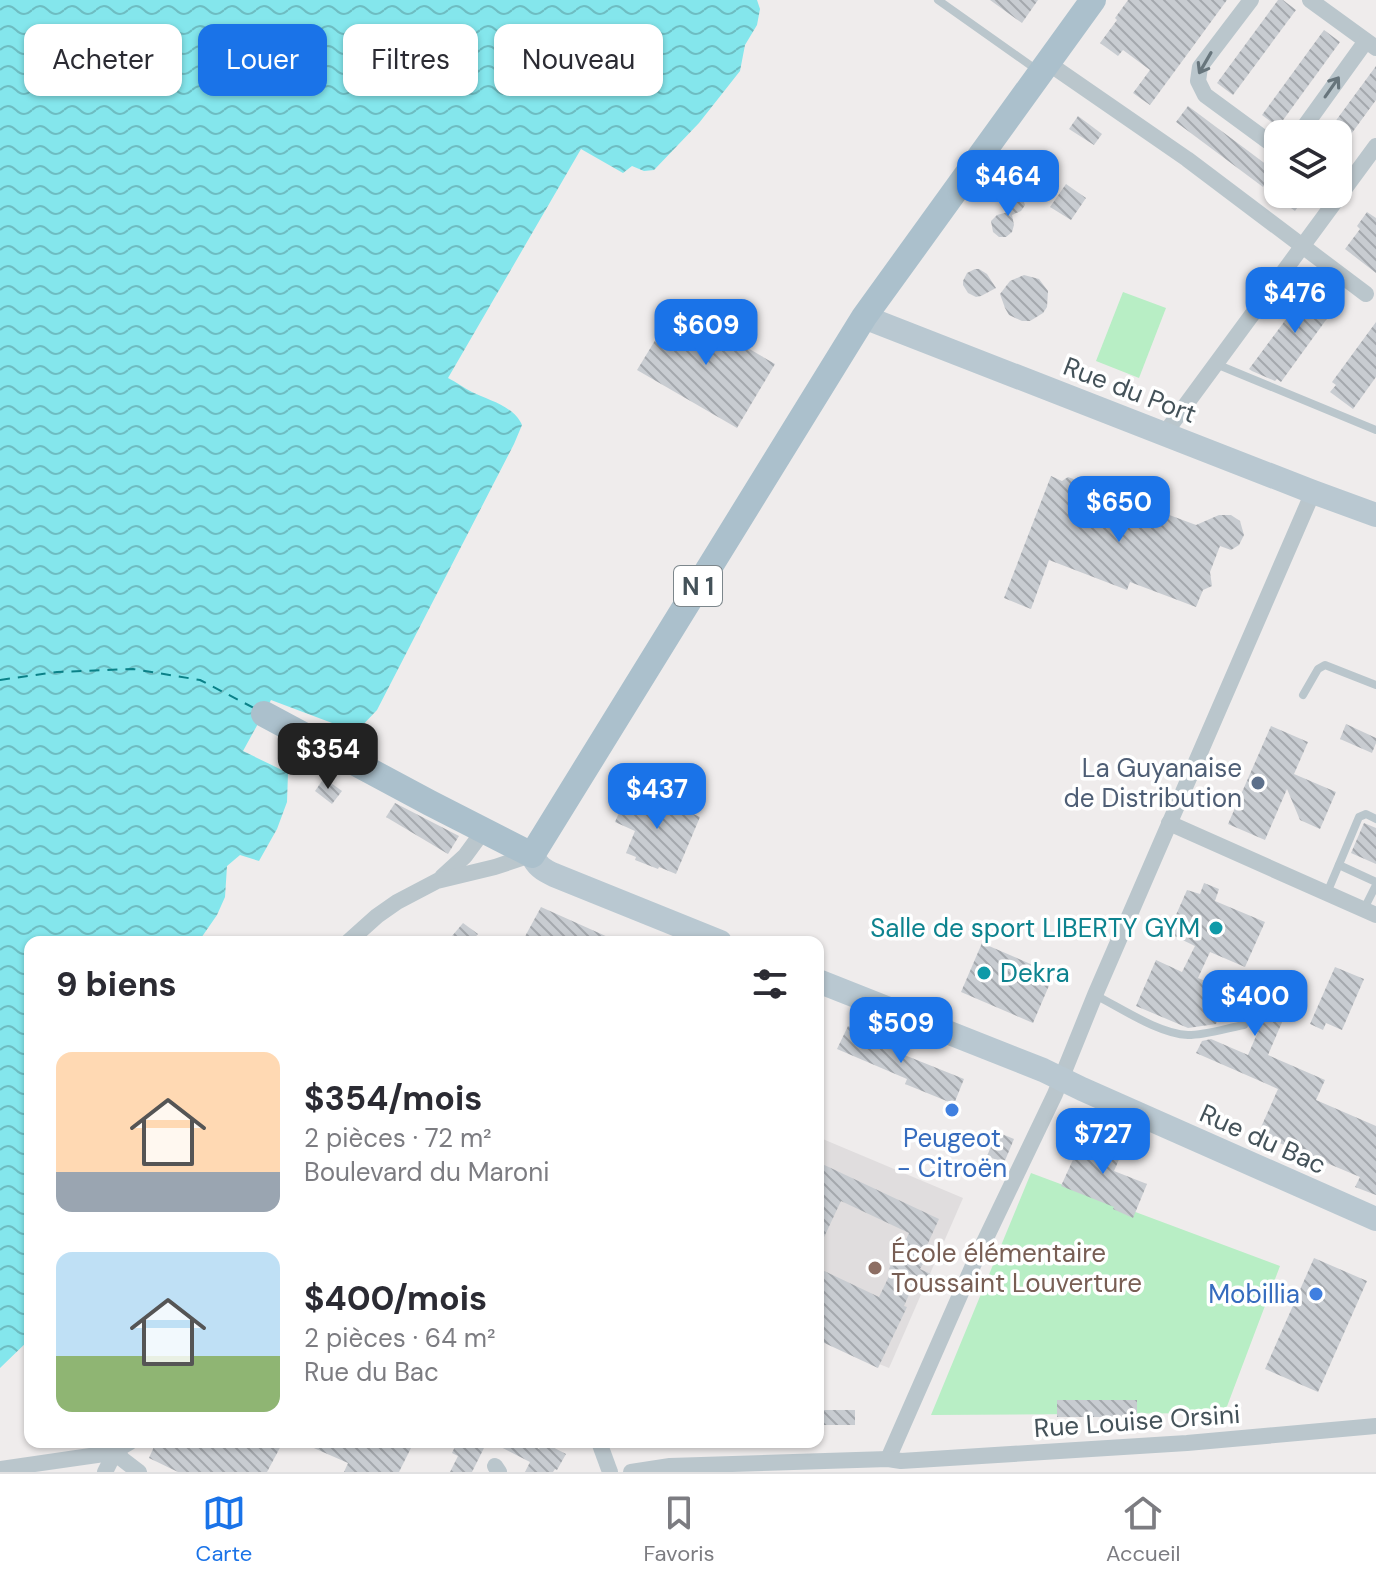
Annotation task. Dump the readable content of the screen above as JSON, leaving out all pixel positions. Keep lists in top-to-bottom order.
{
  "streets": {
    "main road": ["N 1"],
    "street": ["Rue du Port", "Rue du Bac", "Rue Louise Orsini"]
  },
  "crossings": [
    ["Rue du Port", "N 1"]
  ],
  "places": [
    "La Guyanaise de Distribution",
    "Salle de sport LIBERTY GYM",
    "Dekra",
    "Peugeot - Citroën",
    "École élémentaire Toussaint Louverture",
    "Mobillia"
  ],
  "page": {
    "chip": [
      "Acheter",
      "Louer",
      "Filtres",
      "Nouveau"
    ],
    "price": [
      "$464",
      "$476",
      "$609",
      "$650",
      "$354",
      "$437",
      "$400",
      "$509",
      "$727"
    ],
    "heading": "9 biens",
    "list": [
      {
        "name": "$354/mois",
        "note": "2 pièces · 72 m² · Boulevard du Maroni"
      },
      {
        "name": "$400/mois",
        "note": "2 pièces · 64 m² · Rue du Bac"
      }
    ],
    "tabs": ["Carte", "Favoris", "Accueil"]
  }
}
